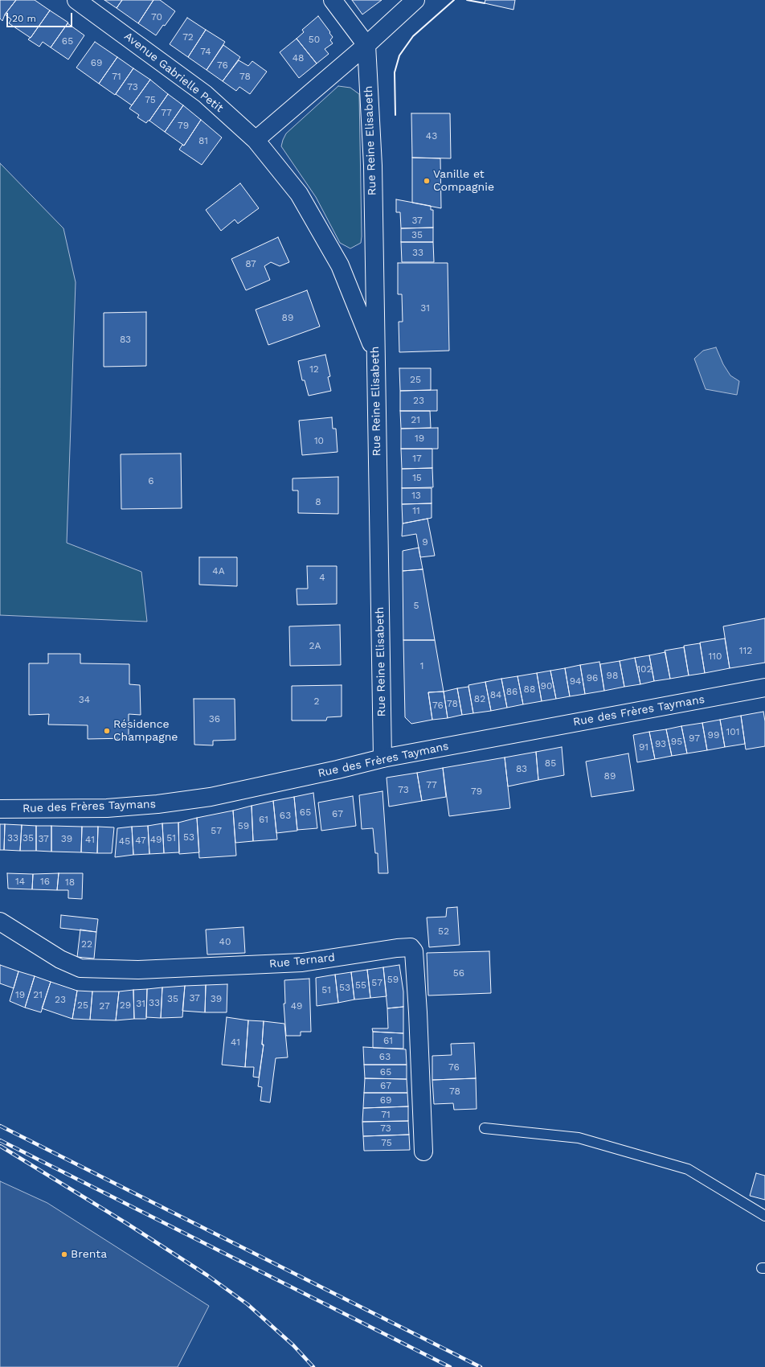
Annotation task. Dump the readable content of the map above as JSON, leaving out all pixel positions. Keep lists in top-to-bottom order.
{
  "streets": {
    "street": [
      "Avenue Gabrielle Petit",
      "Rue Reine Elisabeth",
      "Rue des Frères Taymans",
      "Rue Ternard"
    ]
  },
  "crossings": [
    ["Avenue Gabrielle Petit", "Rue Reine Elisabeth"],
    ["Rue Reine Elisabeth", "Rue des Frères Taymans"]
  ],
  "places": ["Vanille et Compagnie", "Résidence Champagne", "Brenta"],
  "house_numbers": [
    "70",
    "72",
    "50",
    "65",
    "74",
    "48",
    "69",
    "76",
    "71",
    "78",
    "73",
    "75",
    "77",
    "79",
    "43",
    "81",
    "37",
    "35",
    "33",
    "87",
    "31",
    "89",
    "83",
    "12",
    "25",
    "23",
    "21",
    "19",
    "10",
    "17",
    "15",
    "6",
    "13",
    "8",
    "11",
    "9",
    "4A",
    "4",
    "5",
    "2A",
    "112",
    "110",
    "1",
    "102",
    "98",
    "96",
    "94",
    "90",
    "88",
    "86",
    "84",
    "82",
    "34",
    "2",
    "78",
    "76",
    "36",
    "101",
    "99",
    "97",
    "95",
    "93",
    "91",
    "85",
    "83",
    "89",
    "77",
    "73",
    "79",
    "65",
    "67",
    "63",
    "61",
    "59",
    "57",
    "53",
    "33",
    "35",
    "51",
    "37",
    "39",
    "41",
    "49",
    "47",
    "45",
    "14",
    "16",
    "18",
    "52",
    "40",
    "22",
    "56",
    "59",
    "57",
    "55",
    "53",
    "51",
    "19",
    "21",
    "37",
    "35",
    "39",
    "23",
    "33",
    "31",
    "25",
    "29",
    "27",
    "49",
    "61",
    "41",
    "63",
    "76",
    "65",
    "67",
    "78",
    "69",
    "71",
    "73",
    "75"
  ],
  "scale_bar": "20 m"
}
